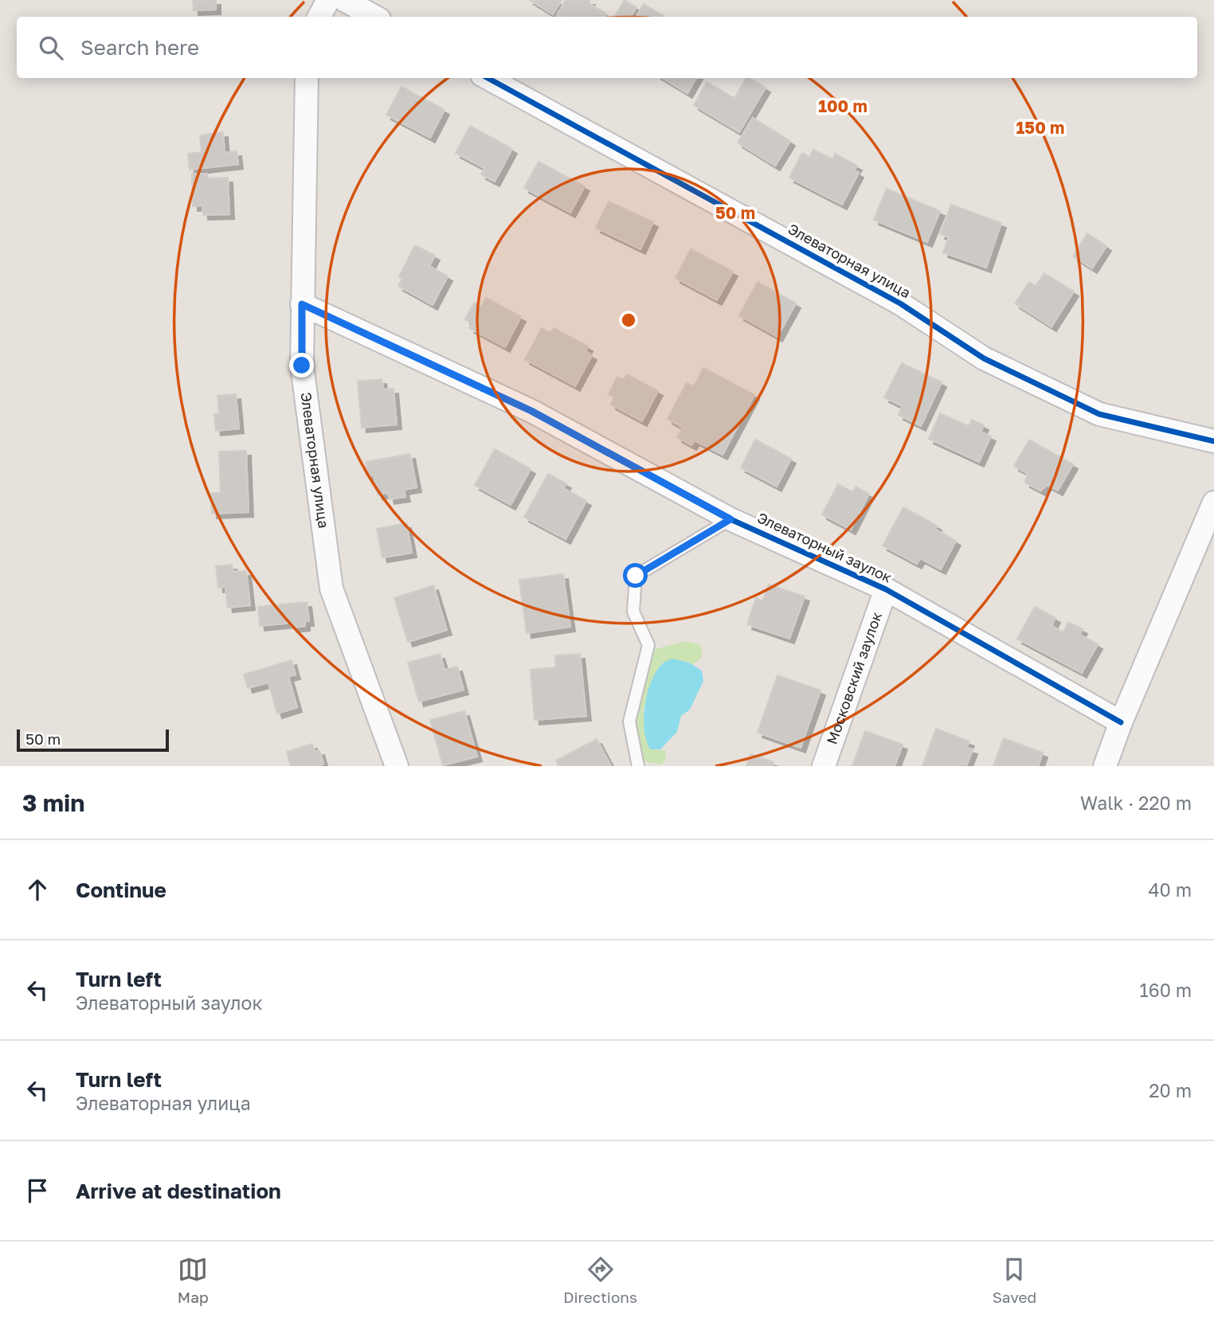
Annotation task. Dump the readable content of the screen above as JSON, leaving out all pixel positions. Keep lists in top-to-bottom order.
{
  "streets": {
    "street": ["Элеваторная улица", "Элеваторный заулок", "Московский заулок"]
  },
  "crossings": [
    ["Элеваторная улица", "Элеваторный заулок"],
    ["Элеваторный заулок", "Московский заулок"]
  ],
  "scale_bar": "50 m",
  "page": {
    "search": "Search here",
    "scale": "50 m",
    "heading": ["3 min", "Walk · 220 m"],
    "list": [
      ["Continue", "40 m"],
      ["Turn left", "Элеваторный заулок", "160 m"],
      ["Turn left", "Элеваторная улица", "20 m"],
      "Arrive at destination"
    ],
    "nav": ["Map", "Directions", "Saved"]
  },
  "rings": ["100 m", "150 m", "50 m"]
}
